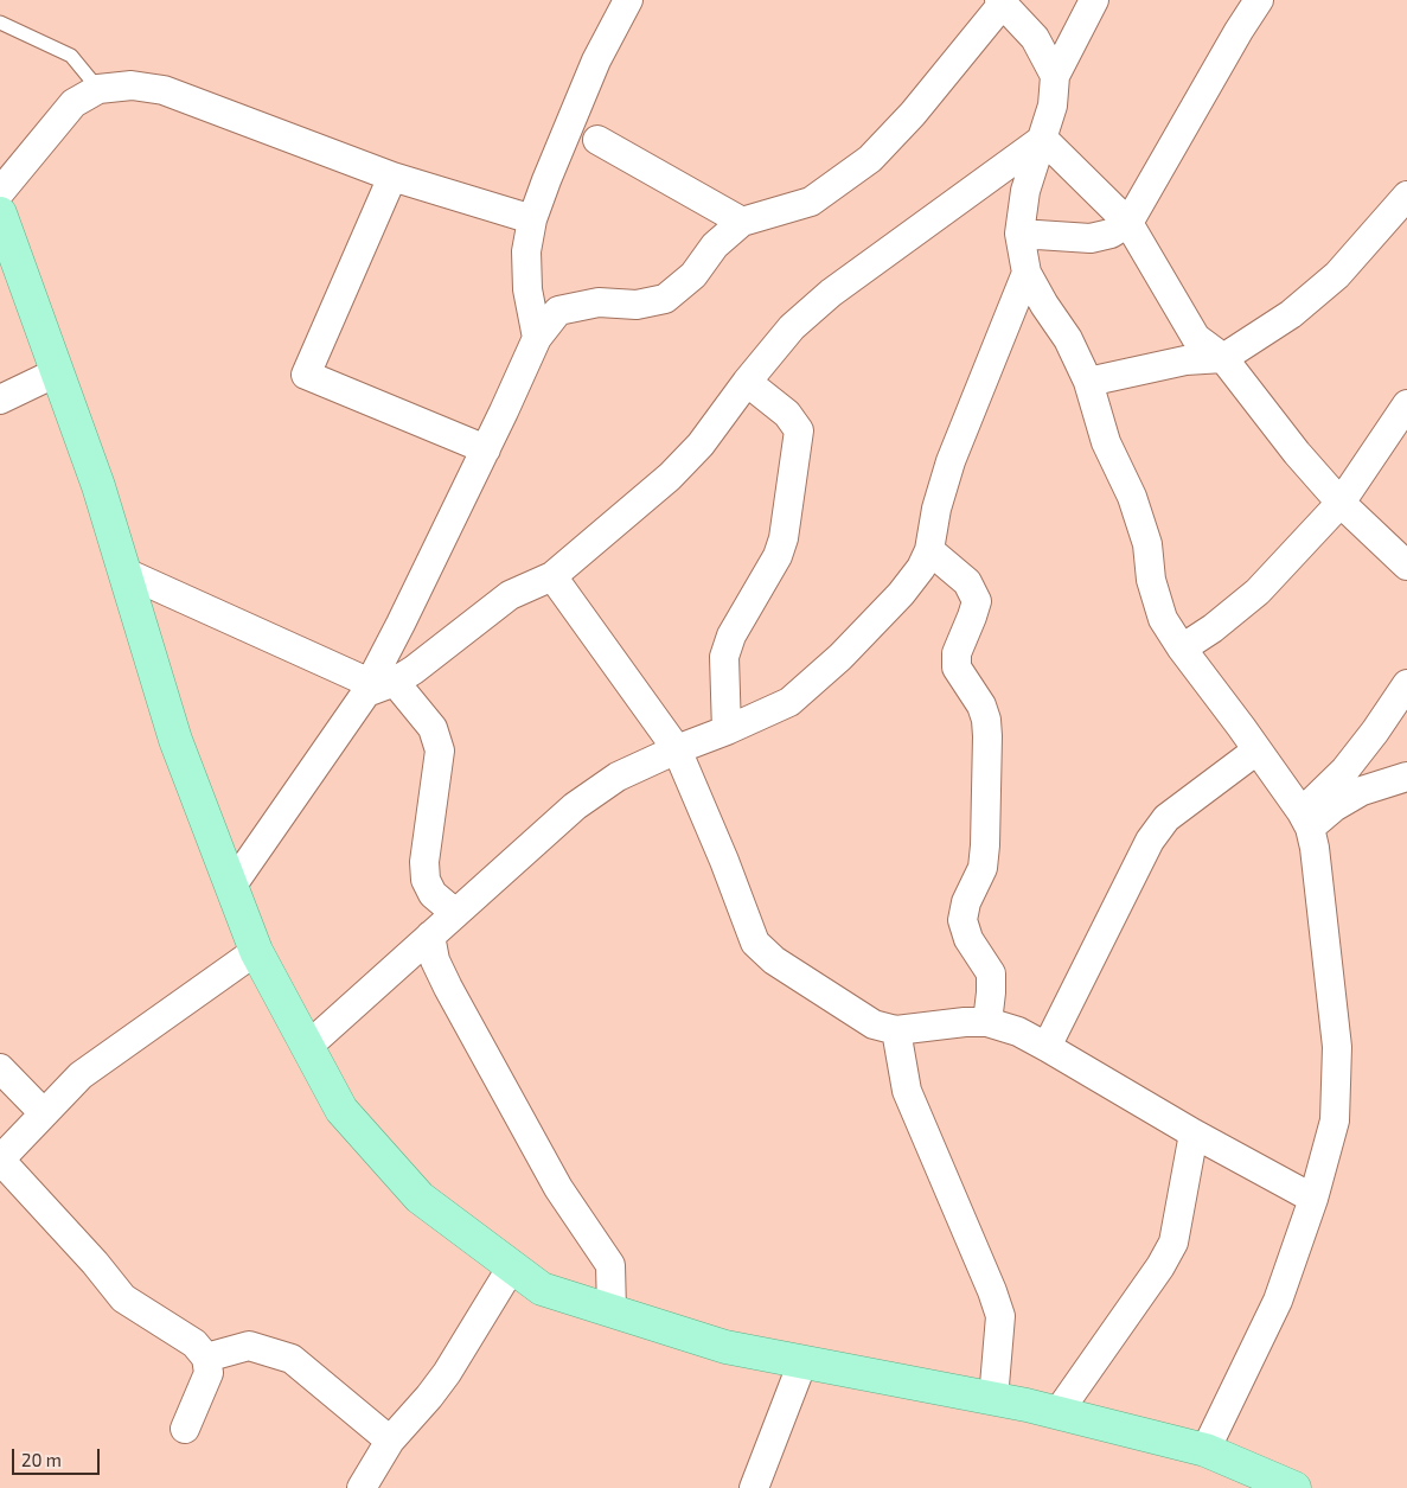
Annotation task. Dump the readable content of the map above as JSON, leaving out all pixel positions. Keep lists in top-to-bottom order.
{
  "scale_bar": "20 m"
}
